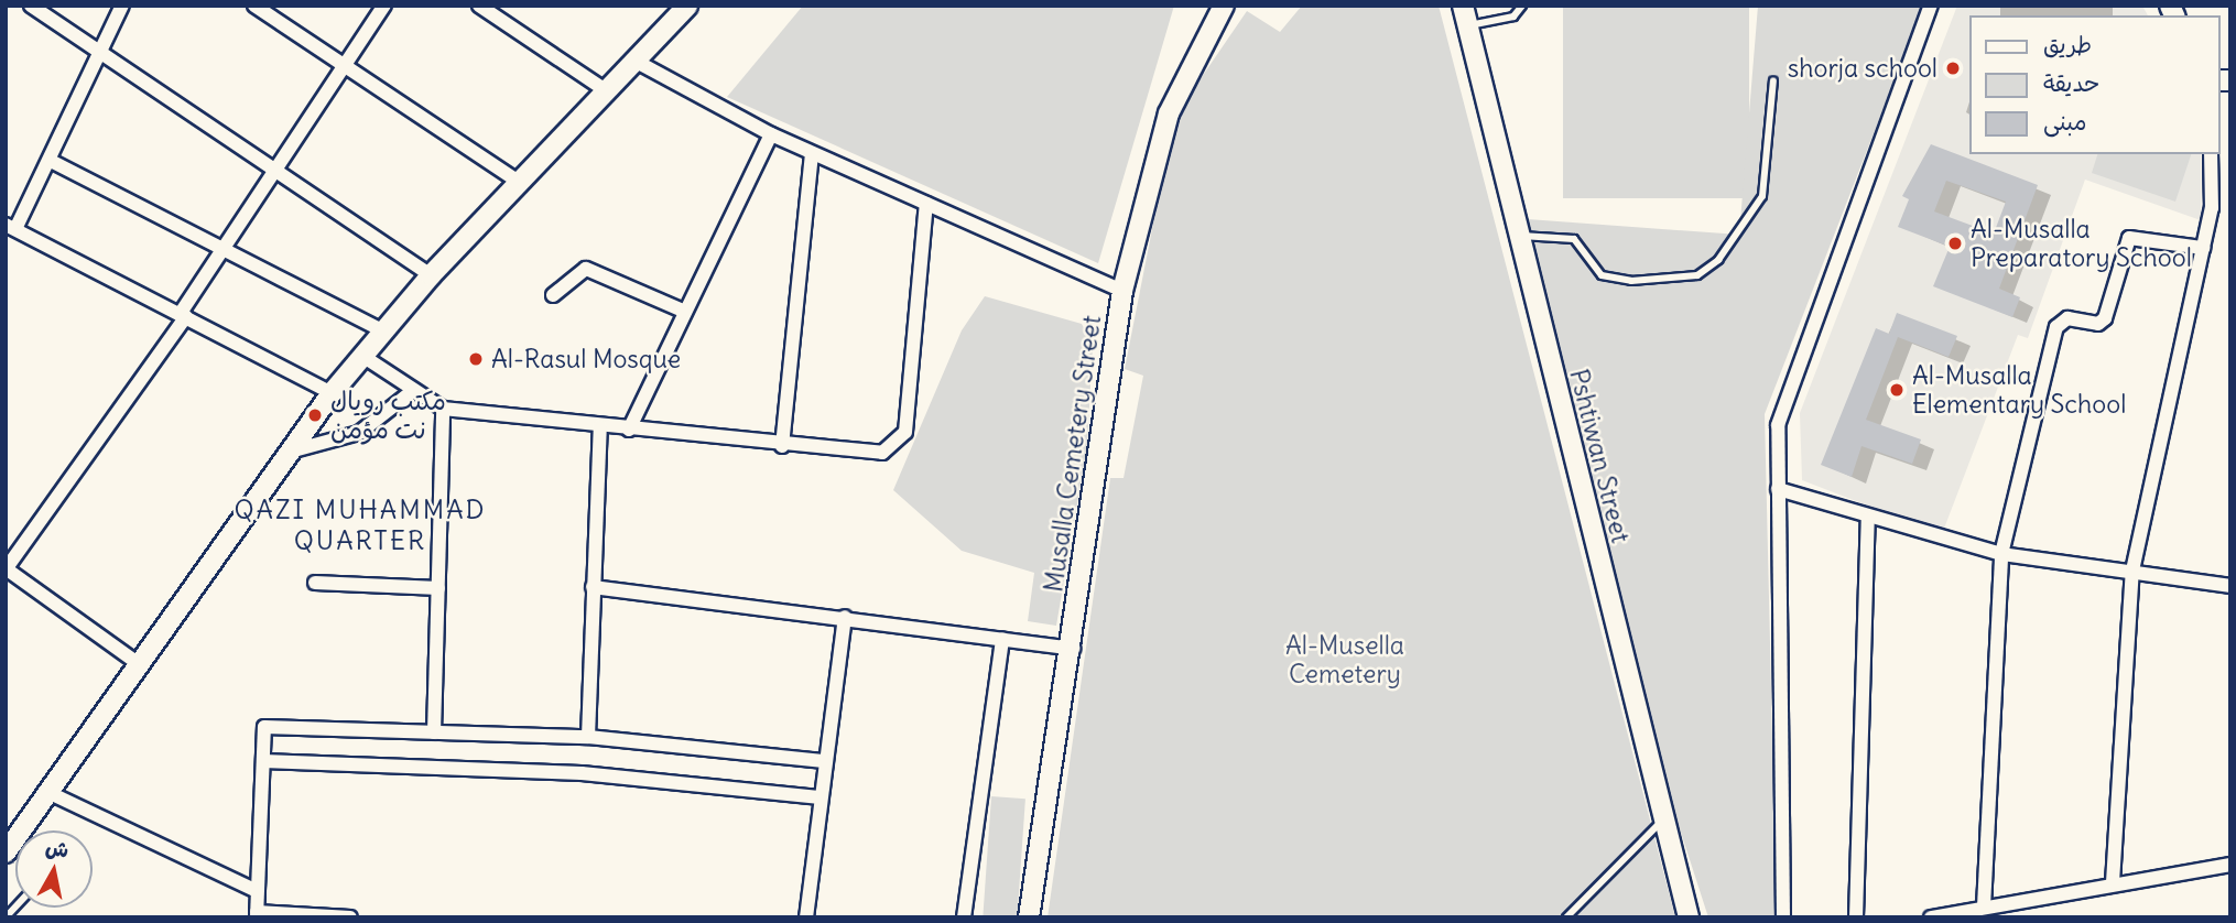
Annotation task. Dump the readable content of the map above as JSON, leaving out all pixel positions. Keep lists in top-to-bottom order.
{
  "streets": {
    "street": ["Musalla Cemetery Street", "Pshtiwan Street"]
  },
  "districts": ["QAZI MUHAMMAD QUARTER"],
  "parks": ["Al-Musella Cemetery"],
  "places": [
    "shorja school",
    "Al-Musalla Preparatory School",
    "Al-Rasul Mosque",
    "Al-Musalla Elementary School",
    "مكتب رويال نت مؤمن"
  ],
  "legend": ["طريق", "حديقة", "مبنى"],
  "north": "top"
}
